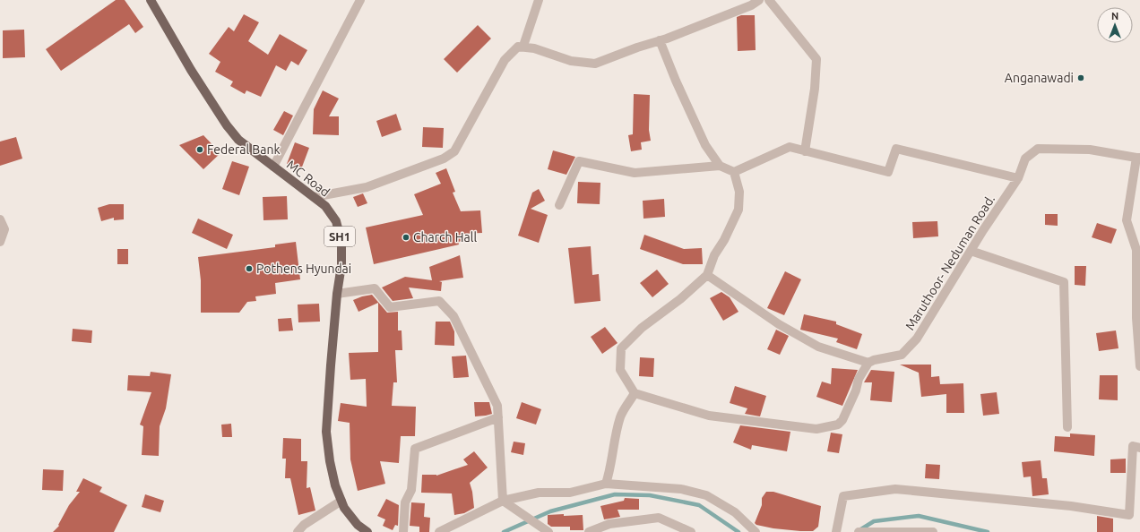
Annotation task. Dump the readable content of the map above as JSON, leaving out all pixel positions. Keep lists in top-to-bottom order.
{
  "streets": {
    "main road": ["MC Road", "SH1"],
    "street": ["Maruthoor- Neduman Road."]
  },
  "places": [
    "Anganawadi",
    "Federal Bank",
    "Charch Hall",
    "Pothens Hyundai"
  ],
  "north": "top"
}
